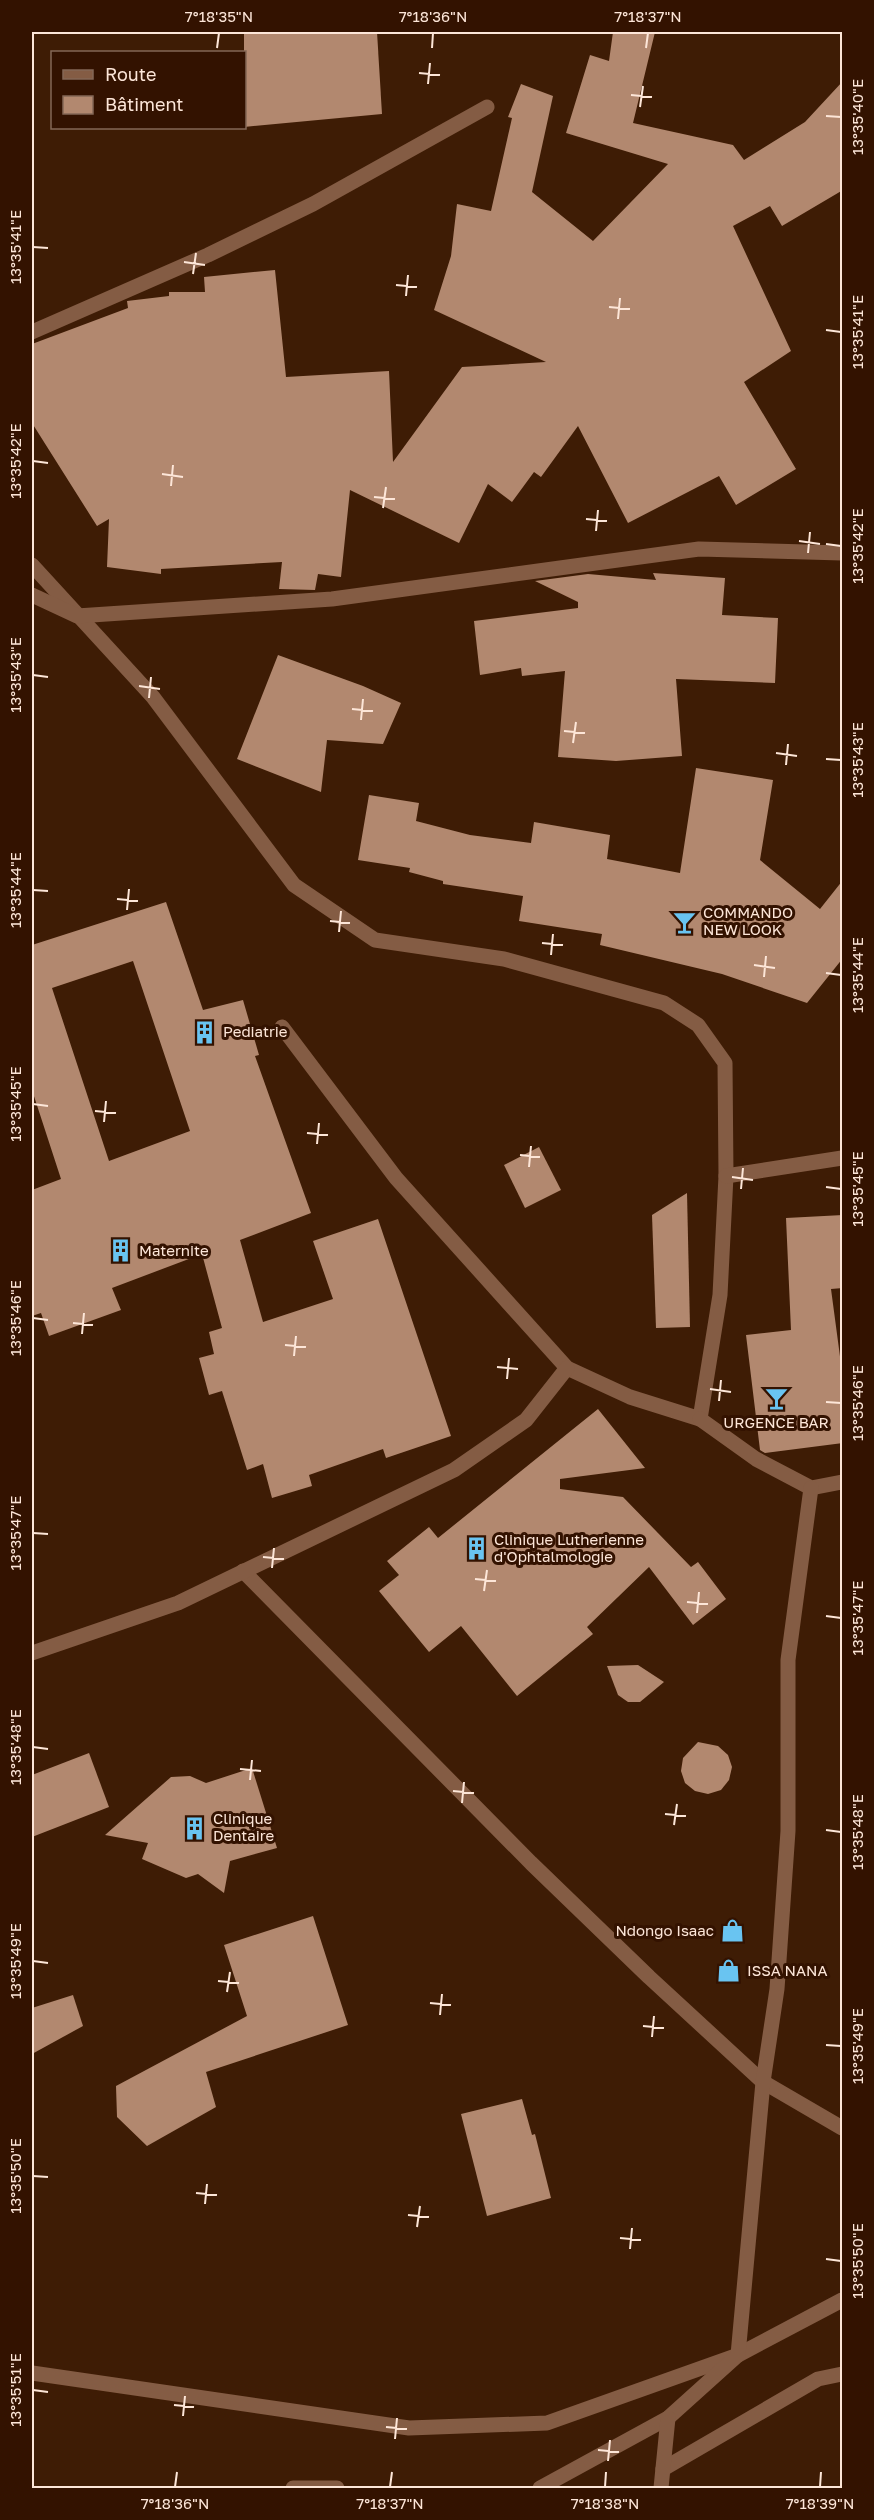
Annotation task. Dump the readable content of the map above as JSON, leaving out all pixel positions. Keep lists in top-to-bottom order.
{
  "places": {
    "bar": ["COMMANDO NEW LOOK", "URGENCE BAR"],
    "building": [
      "Pediatrie",
      "Maternite",
      "Clinique Lutherienne d'Ophtalmologie",
      "Clinique Dentaire"
    ],
    "shop": ["Ndongo Isaac", "ISSA NANA"]
  },
  "legend": ["Route", "Bâtiment"],
  "coordinates": [
    "7°18'35\"N",
    "7°18'36\"N",
    "7°18'37\"N",
    "13°35'40\"E",
    "13°35'41\"E",
    "13°35'42\"E",
    "13°35'43\"E",
    "13°35'44\"E",
    "13°35'45\"E",
    "13°35'46\"E",
    "13°35'47\"E",
    "13°35'48\"E",
    "13°35'49\"E",
    "13°35'50\"E",
    "13°35'51\"E",
    "7°18'38\"N",
    "7°18'39\"N"
  ]
}
